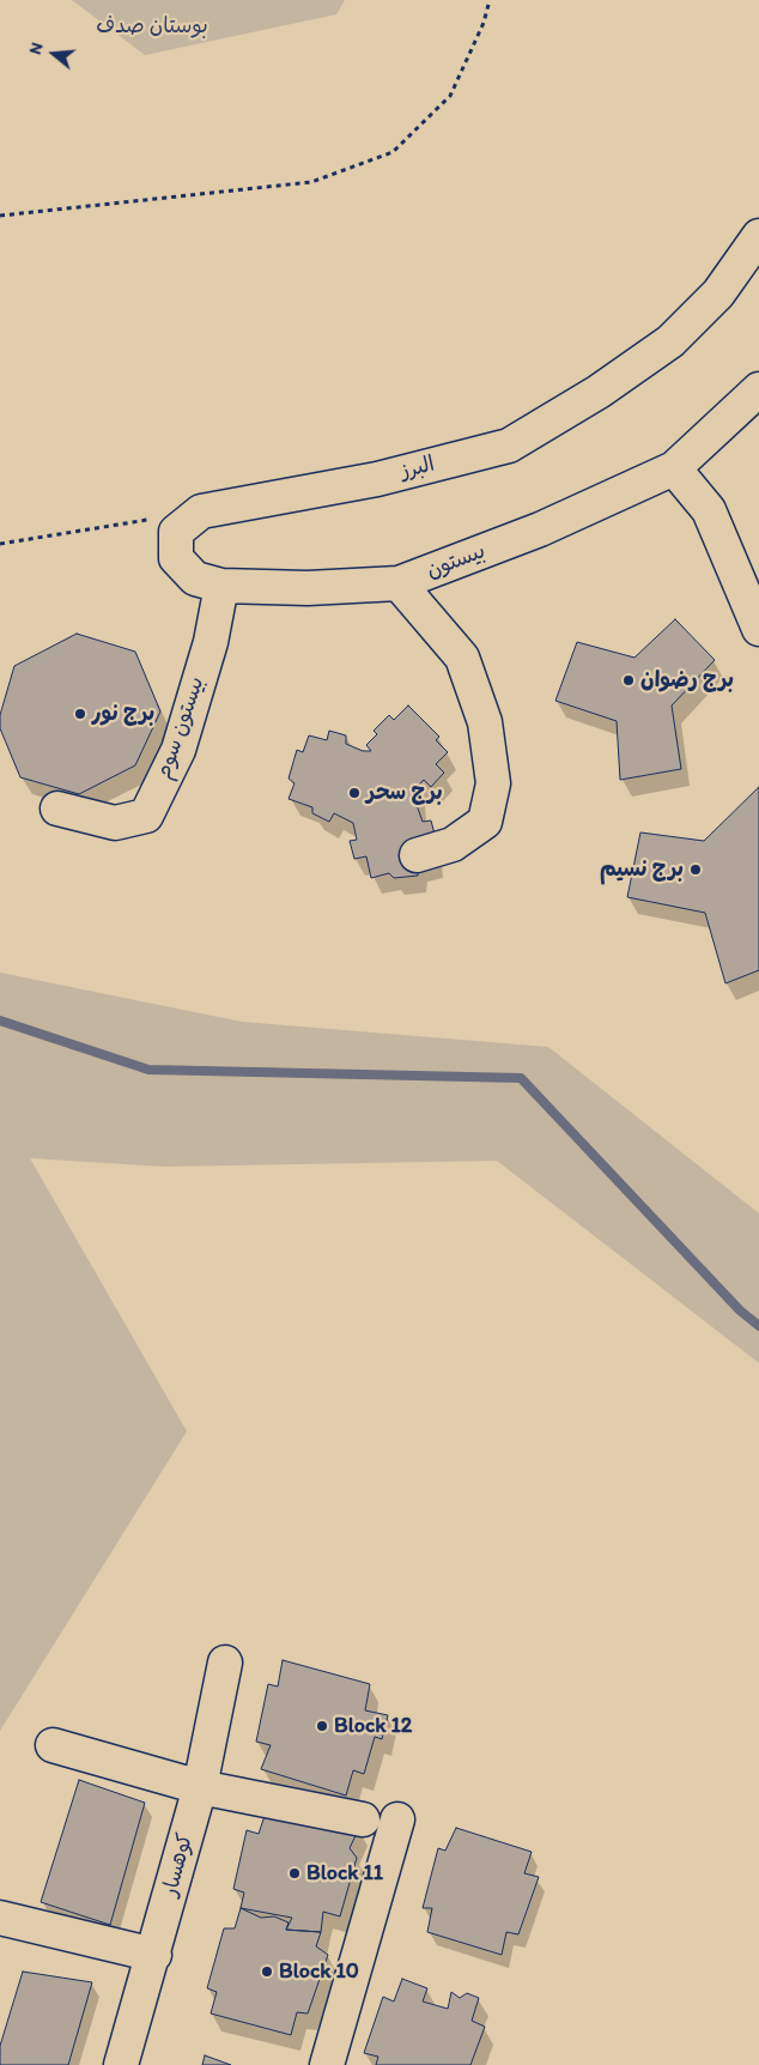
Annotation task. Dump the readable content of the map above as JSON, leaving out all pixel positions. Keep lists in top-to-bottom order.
{
  "streets": {
    "street": [
      "البرز",
      "بیستون",
      "بیستون سوم",
      "کوهسار"
    ]
  },
  "crossings": [
    ["البرز", "بیستون"],
    ["بیستون", "بیستون سوم"]
  ],
  "parks": ["بوستان صدف"],
  "places": [
    "برج رضوان",
    "برج نور",
    "برج سحر",
    "برج نسیم",
    "Block 12",
    "Block 11",
    "Block 10"
  ],
  "north": "left"
}
